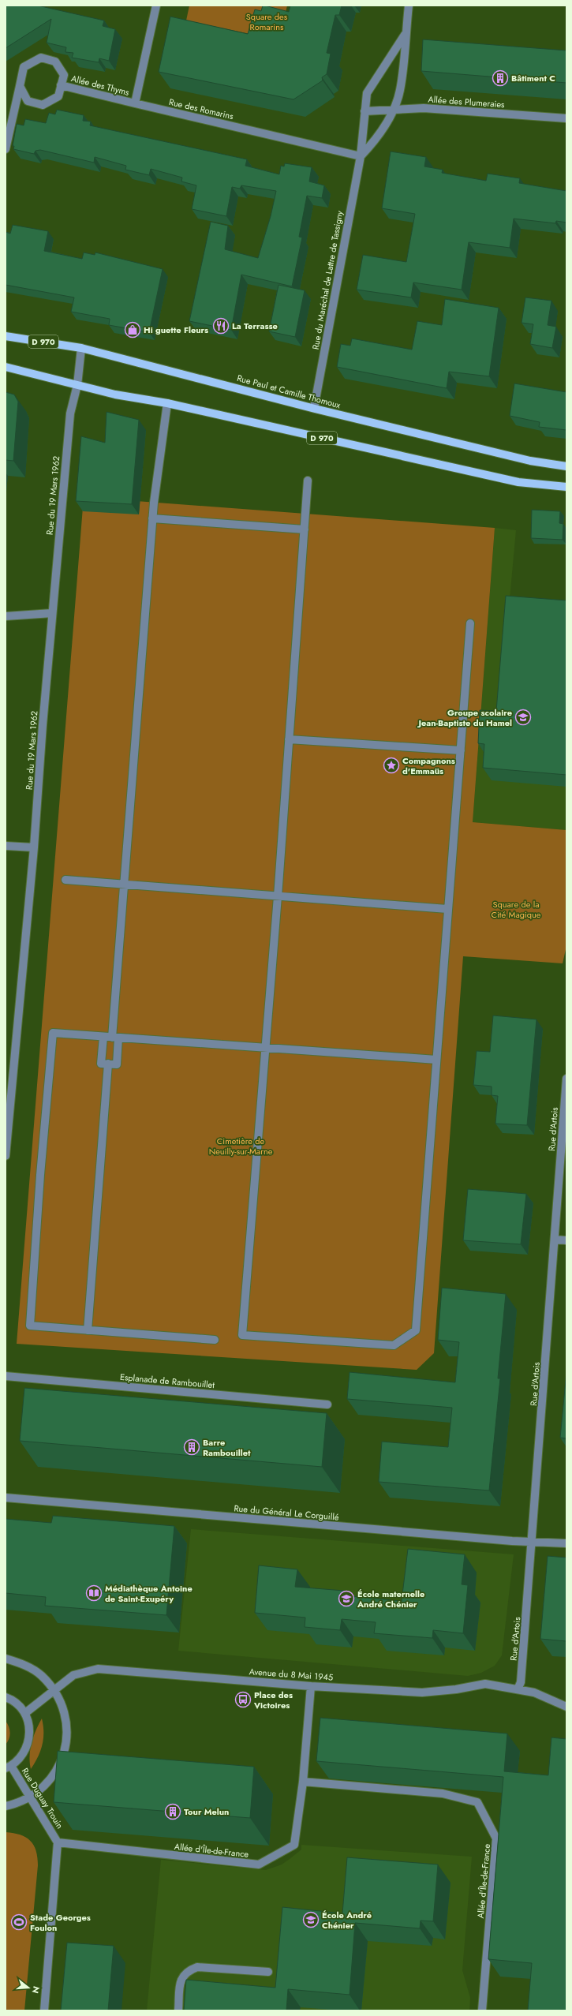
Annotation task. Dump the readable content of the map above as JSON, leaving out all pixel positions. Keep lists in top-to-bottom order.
{
  "streets": {
    "main road": ["D 970", "Rue Paul et Camille Thomoux"],
    "street": [
      "Allée des Thyms",
      "Allée des Plumeraies",
      "Rue des Romarins",
      "Rue du Maréchal de Lattre de Tassigny",
      "Rue du 19 Mars 1962",
      "Rue d'Artois",
      "Esplanade de Rambouillet",
      "Rue du Général Le Corguillé",
      "Avenue du 8 Mai 1945",
      "Rue Duguay Trouin",
      "Allée d'Île-de-France"
    ]
  },
  "crossings": [
    ["Allée des Thyms", "Rue des Romarins"],
    ["Allée des Plumeraies", "Rue du Maréchal de Lattre de Tassigny"],
    ["Rue des Romarins", "Rue du Maréchal de Lattre de Tassigny"],
    ["Rue du Maréchal de Lattre de Tassigny", "Rue Paul et Camille Thomoux"],
    ["D 970", "Rue du 19 Mars 1962"],
    ["Rue Paul et Camille Thomoux", "Rue du 19 Mars 1962"],
    ["Rue d'Artois", "Rue du Général Le Corguillé"],
    ["Rue d'Artois", "Avenue du 8 Mai 1945"],
    ["Avenue du 8 Mai 1945", "Allée d'Île-de-France"],
    ["Rue Duguay Trouin", "Allée d'Île-de-France"]
  ],
  "parks": ["Square des Romarins", "Square de la Cité Magique", "Cimetière de Neuilly-sur-Marne"],
  "places": {
    "building": ["Bâtiment C", "Barre Rambouillet", "Tour Melun"],
    "restaurant": ["La Terrasse"],
    "shop": ["Hi guette Fleurs"],
    "school or university": ["Groupe scolaire Jean-Baptiste du Hamel", "École maternelle André Chénier", "École André Chénier"],
    "place": ["Compagnons d'Emmaüs"],
    "library": ["Médiathèque Antoine de Saint-Exupéry"],
    "bus stop": ["Place des Victoires"],
    "sports": ["Stade Georges Foulon"]
  },
  "north": "right"
}
